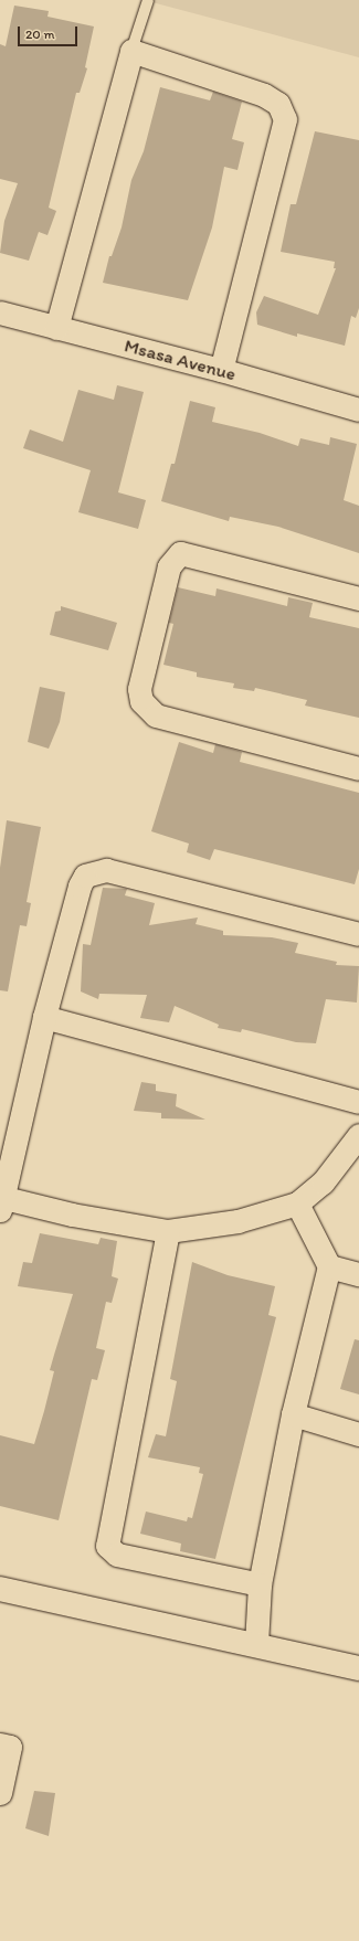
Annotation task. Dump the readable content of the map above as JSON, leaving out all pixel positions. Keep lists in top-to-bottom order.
{
  "streets": {
    "street": ["Msasa Avenue"]
  },
  "scale_bar": "20 m"
}
